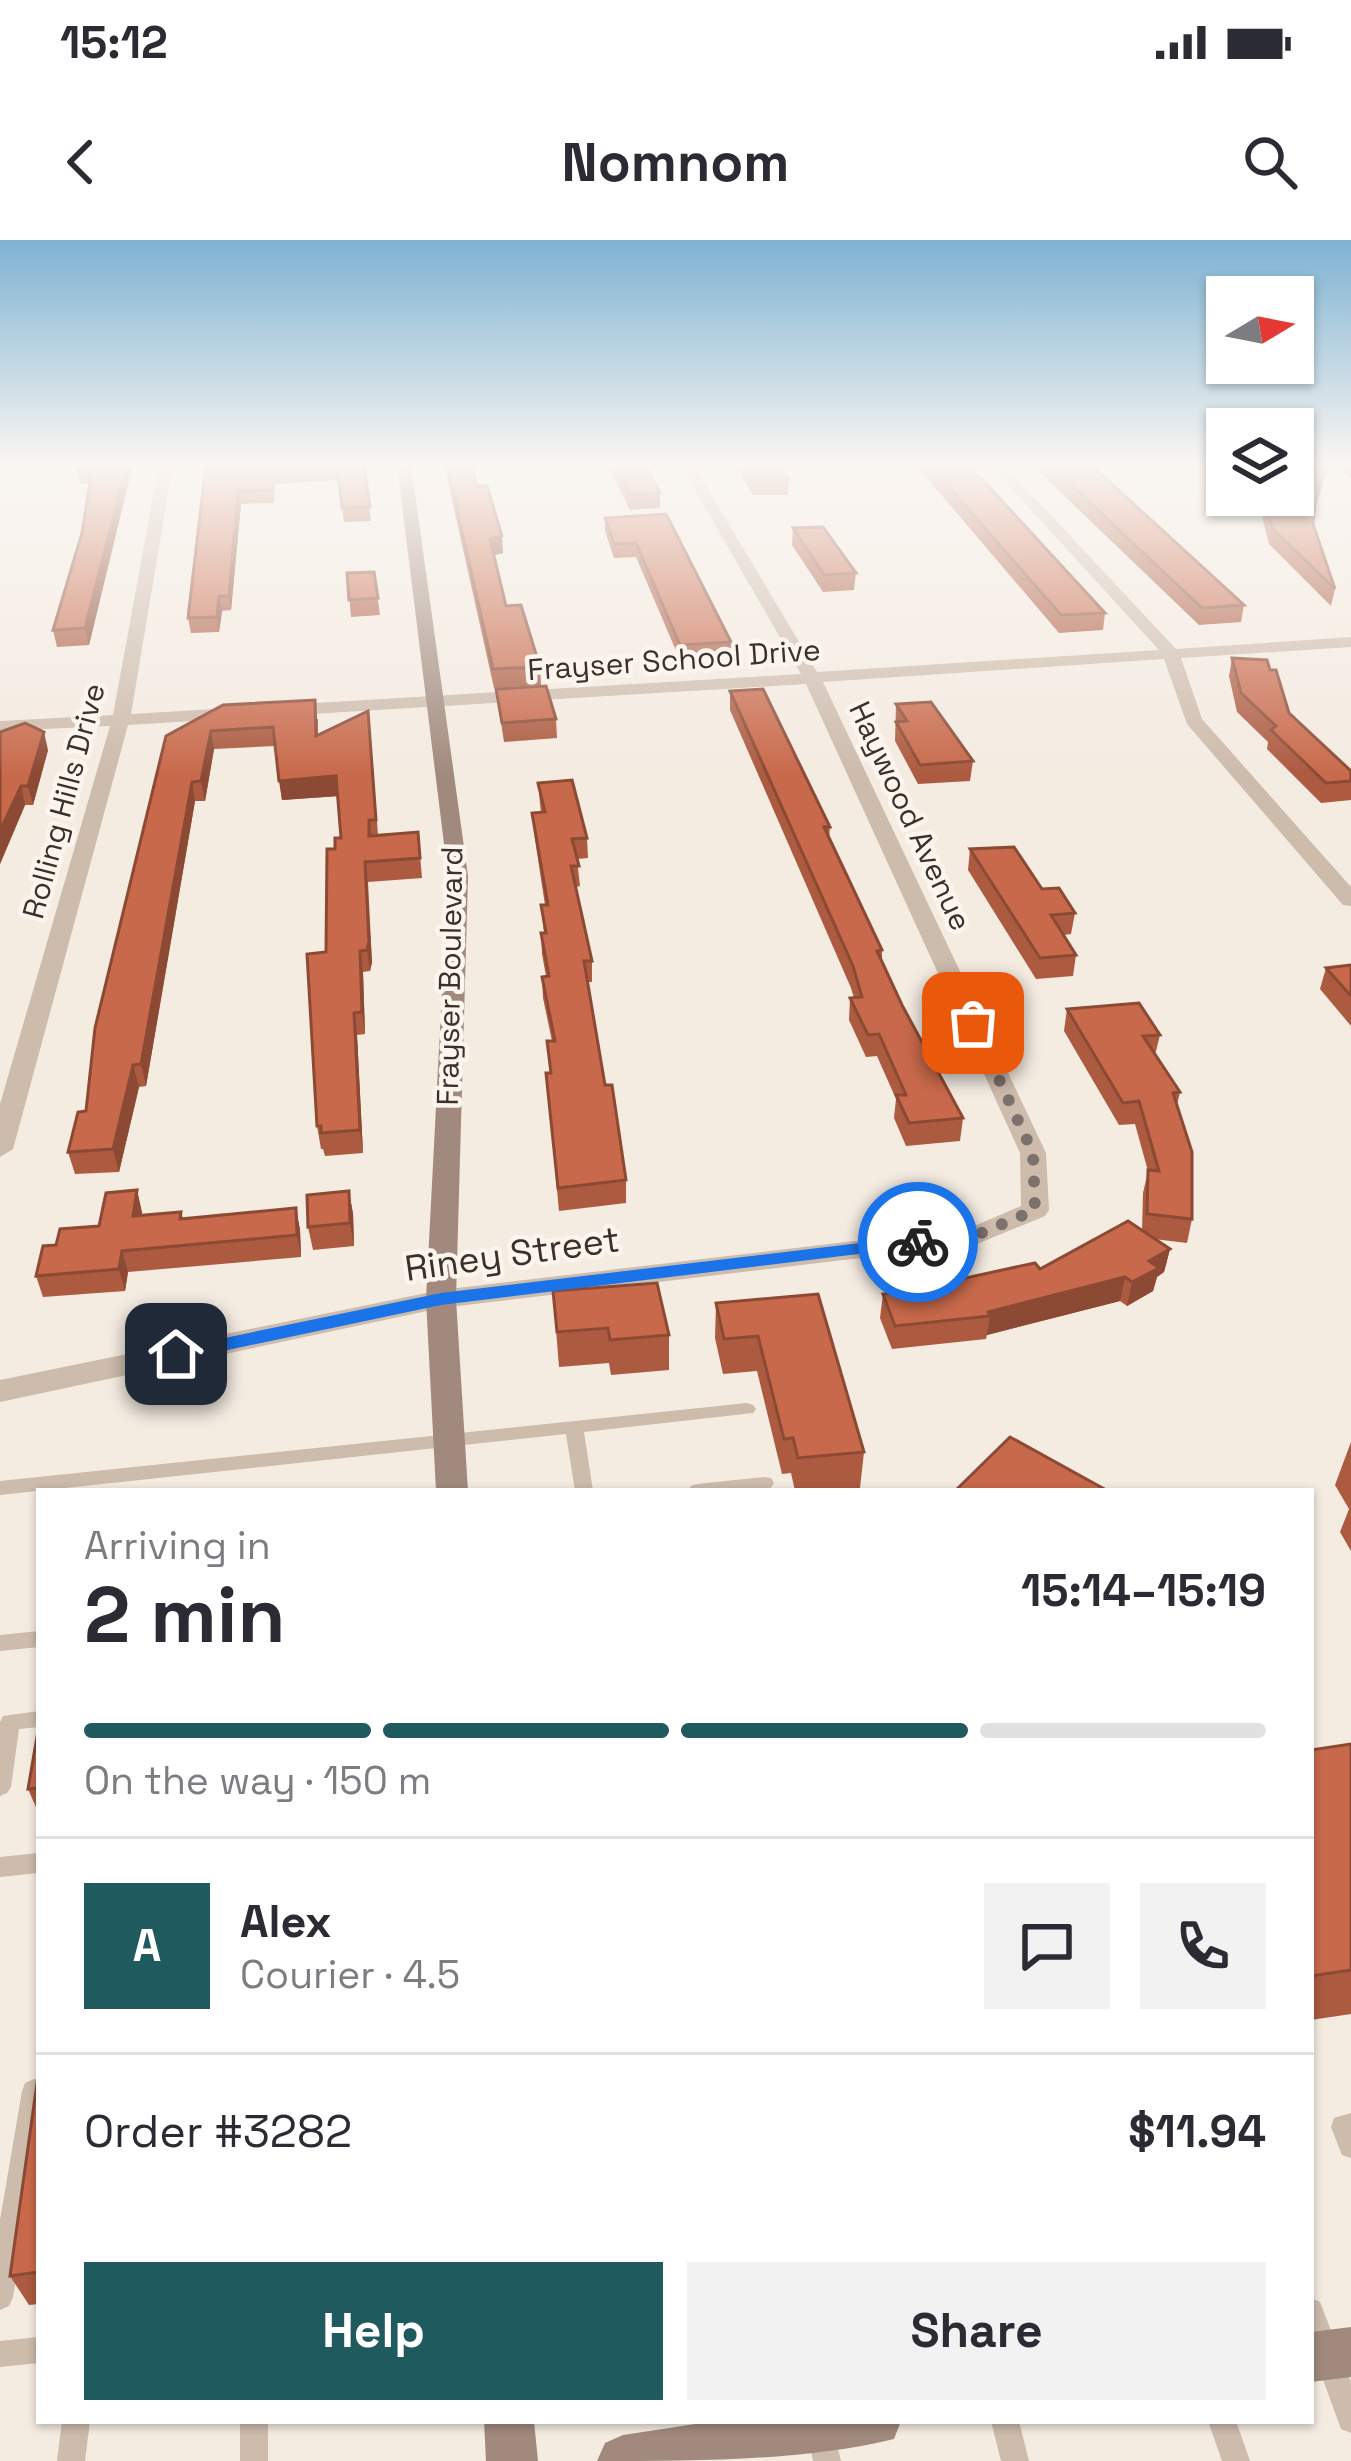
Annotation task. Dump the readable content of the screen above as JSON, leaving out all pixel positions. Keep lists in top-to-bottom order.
{
  "streets": {
    "main road": ["Frayser Boulevard"],
    "street": [
      "Frayser School Drive",
      "Rolling Hills Drive",
      "Haywood Avenue",
      "Riney Street"
    ]
  },
  "crossings": [
    ["Frayser School Drive", "Rolling Hills Drive"],
    ["Frayser School Drive", "Haywood Avenue"],
    ["Frayser School Drive", "Frayser Boulevard"],
    ["Haywood Avenue", "Riney Street"],
    ["Frayser Boulevard", "Riney Street"]
  ],
  "north": "right",
  "page": {
    "status": "15:12",
    "header": "Nomnom",
    "heading": ["2 min", "Arriving in", "15:14–15:19"],
    "panel": [
      "Alex",
      "Courier · 4.5",
      "Order #3282",
      "$11.94"
    ],
    "bar": "On the way · 150 m",
    "round": "A",
    "buttons": ["Help", "Share"]
  }
}
